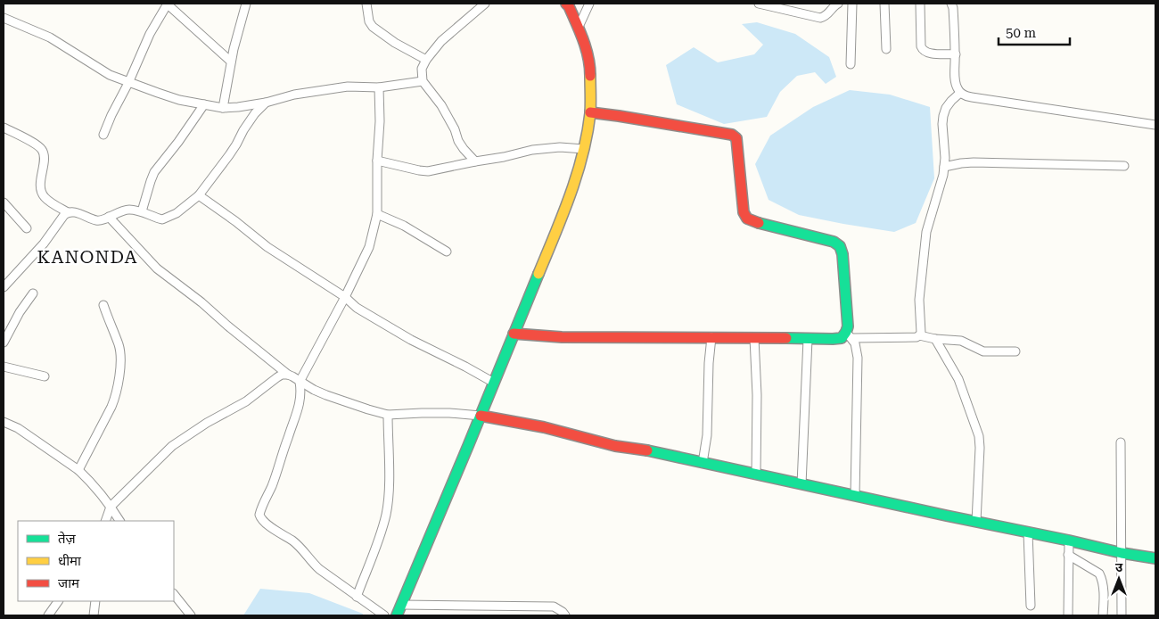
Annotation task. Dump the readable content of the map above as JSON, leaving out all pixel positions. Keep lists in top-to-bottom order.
{
  "districts": ["KANONDA"],
  "legend": ["तेज़", "धीमा", "जाम"],
  "scale_bar": "50 m",
  "north": "top"
}
